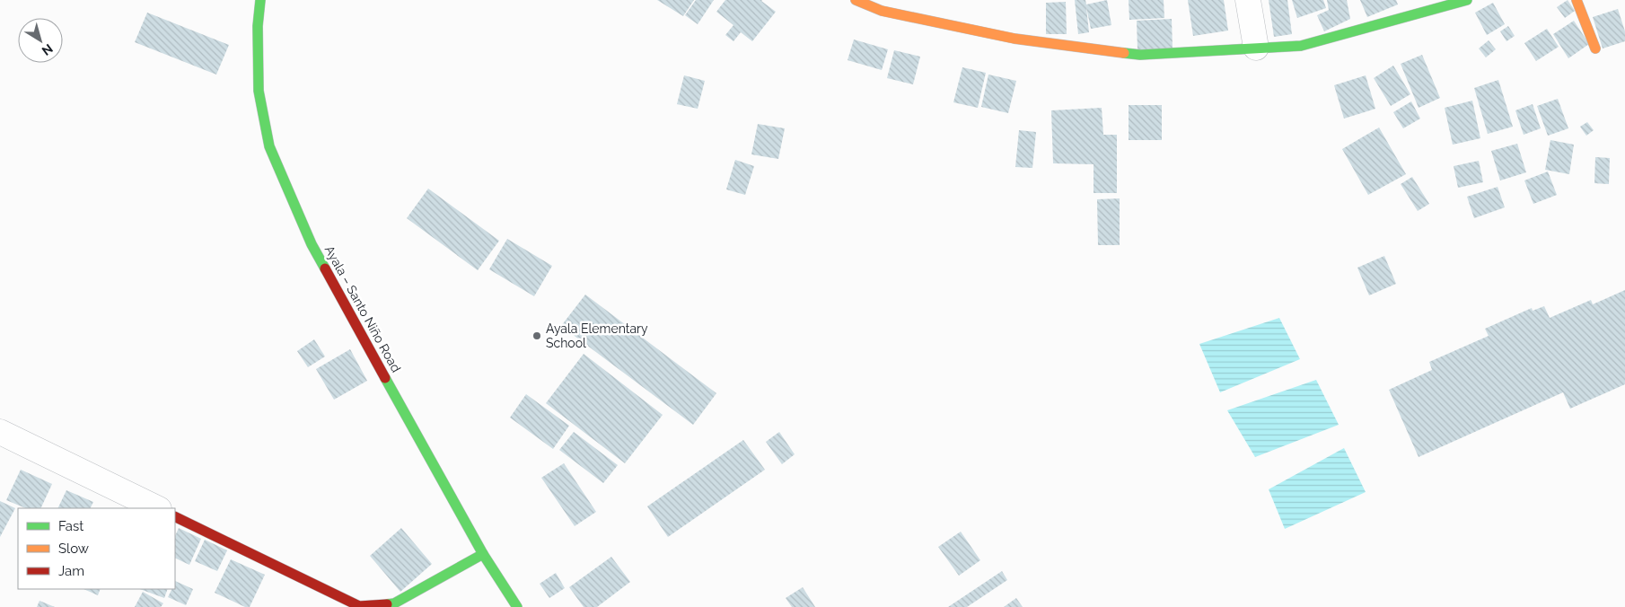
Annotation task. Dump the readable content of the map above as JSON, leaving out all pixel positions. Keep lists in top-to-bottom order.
{
  "streets": {
    "street": ["Ayala – Santo Niño Road"]
  },
  "places": ["Ayala Elementary School"],
  "legend": ["Fast", "Slow", "Jam"],
  "north": "bottom right"
}
